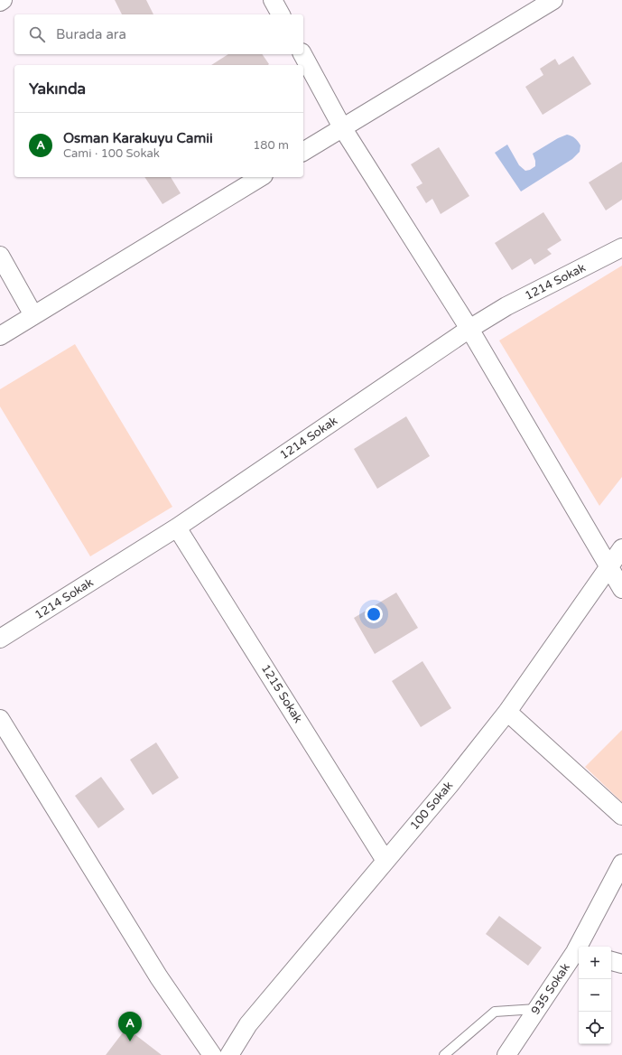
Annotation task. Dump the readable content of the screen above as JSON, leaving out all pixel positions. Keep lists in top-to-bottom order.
{
  "streets": {
    "street": [
      "1214 Sokak",
      "1215 Sokak",
      "100 Sokak",
      "935 Sokak"
    ]
  },
  "crossings": [
    ["1214 Sokak", "1215 Sokak"],
    ["1215 Sokak", "100 Sokak"]
  ],
  "page": {
    "search": "Burada ara",
    "heading": "Yakında",
    "list": [
      {
        "mark": "A",
        "name": "Osman Karakuyu Camii",
        "note": "Cami · 100 Sokak",
        "value": "180 m"
      }
    ],
    "map_buttons": ["+", "−"],
    "pins": "A"
  }
}
